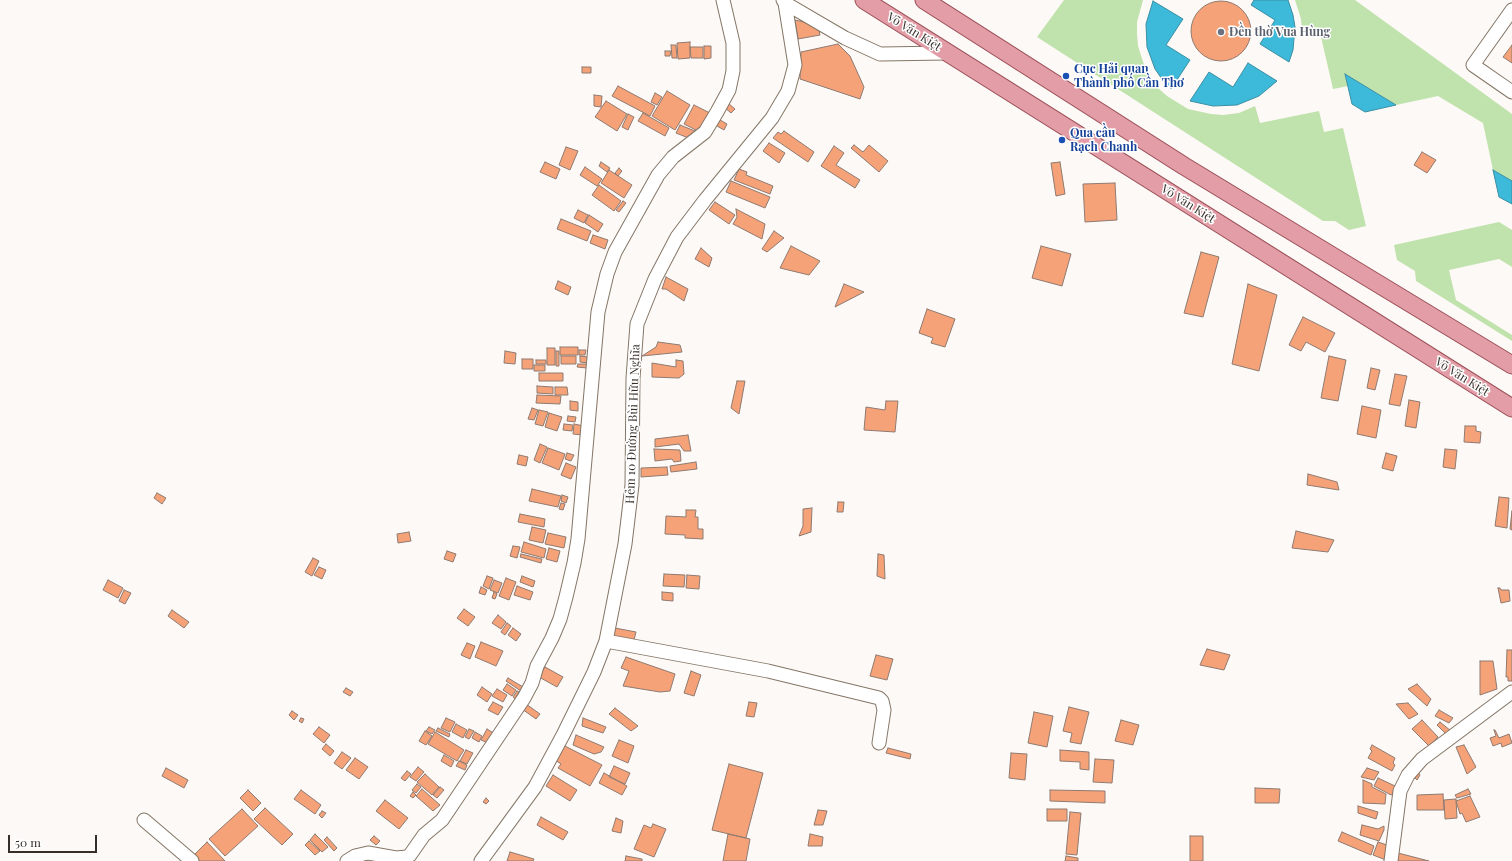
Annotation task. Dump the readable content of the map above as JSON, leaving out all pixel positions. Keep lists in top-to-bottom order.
{
  "streets": {
    "main road": ["Võ Văn Kiệt"],
    "street": ["Hẻm 10 Đường Bùi Hữu Nghĩa"]
  },
  "places": ["Đền thờ Vua Hùng", "Cục Hải quan Thành phố Cần Thơ", "Qua cầu Rạch Chanh"],
  "scale_bar": "50 m"
}
